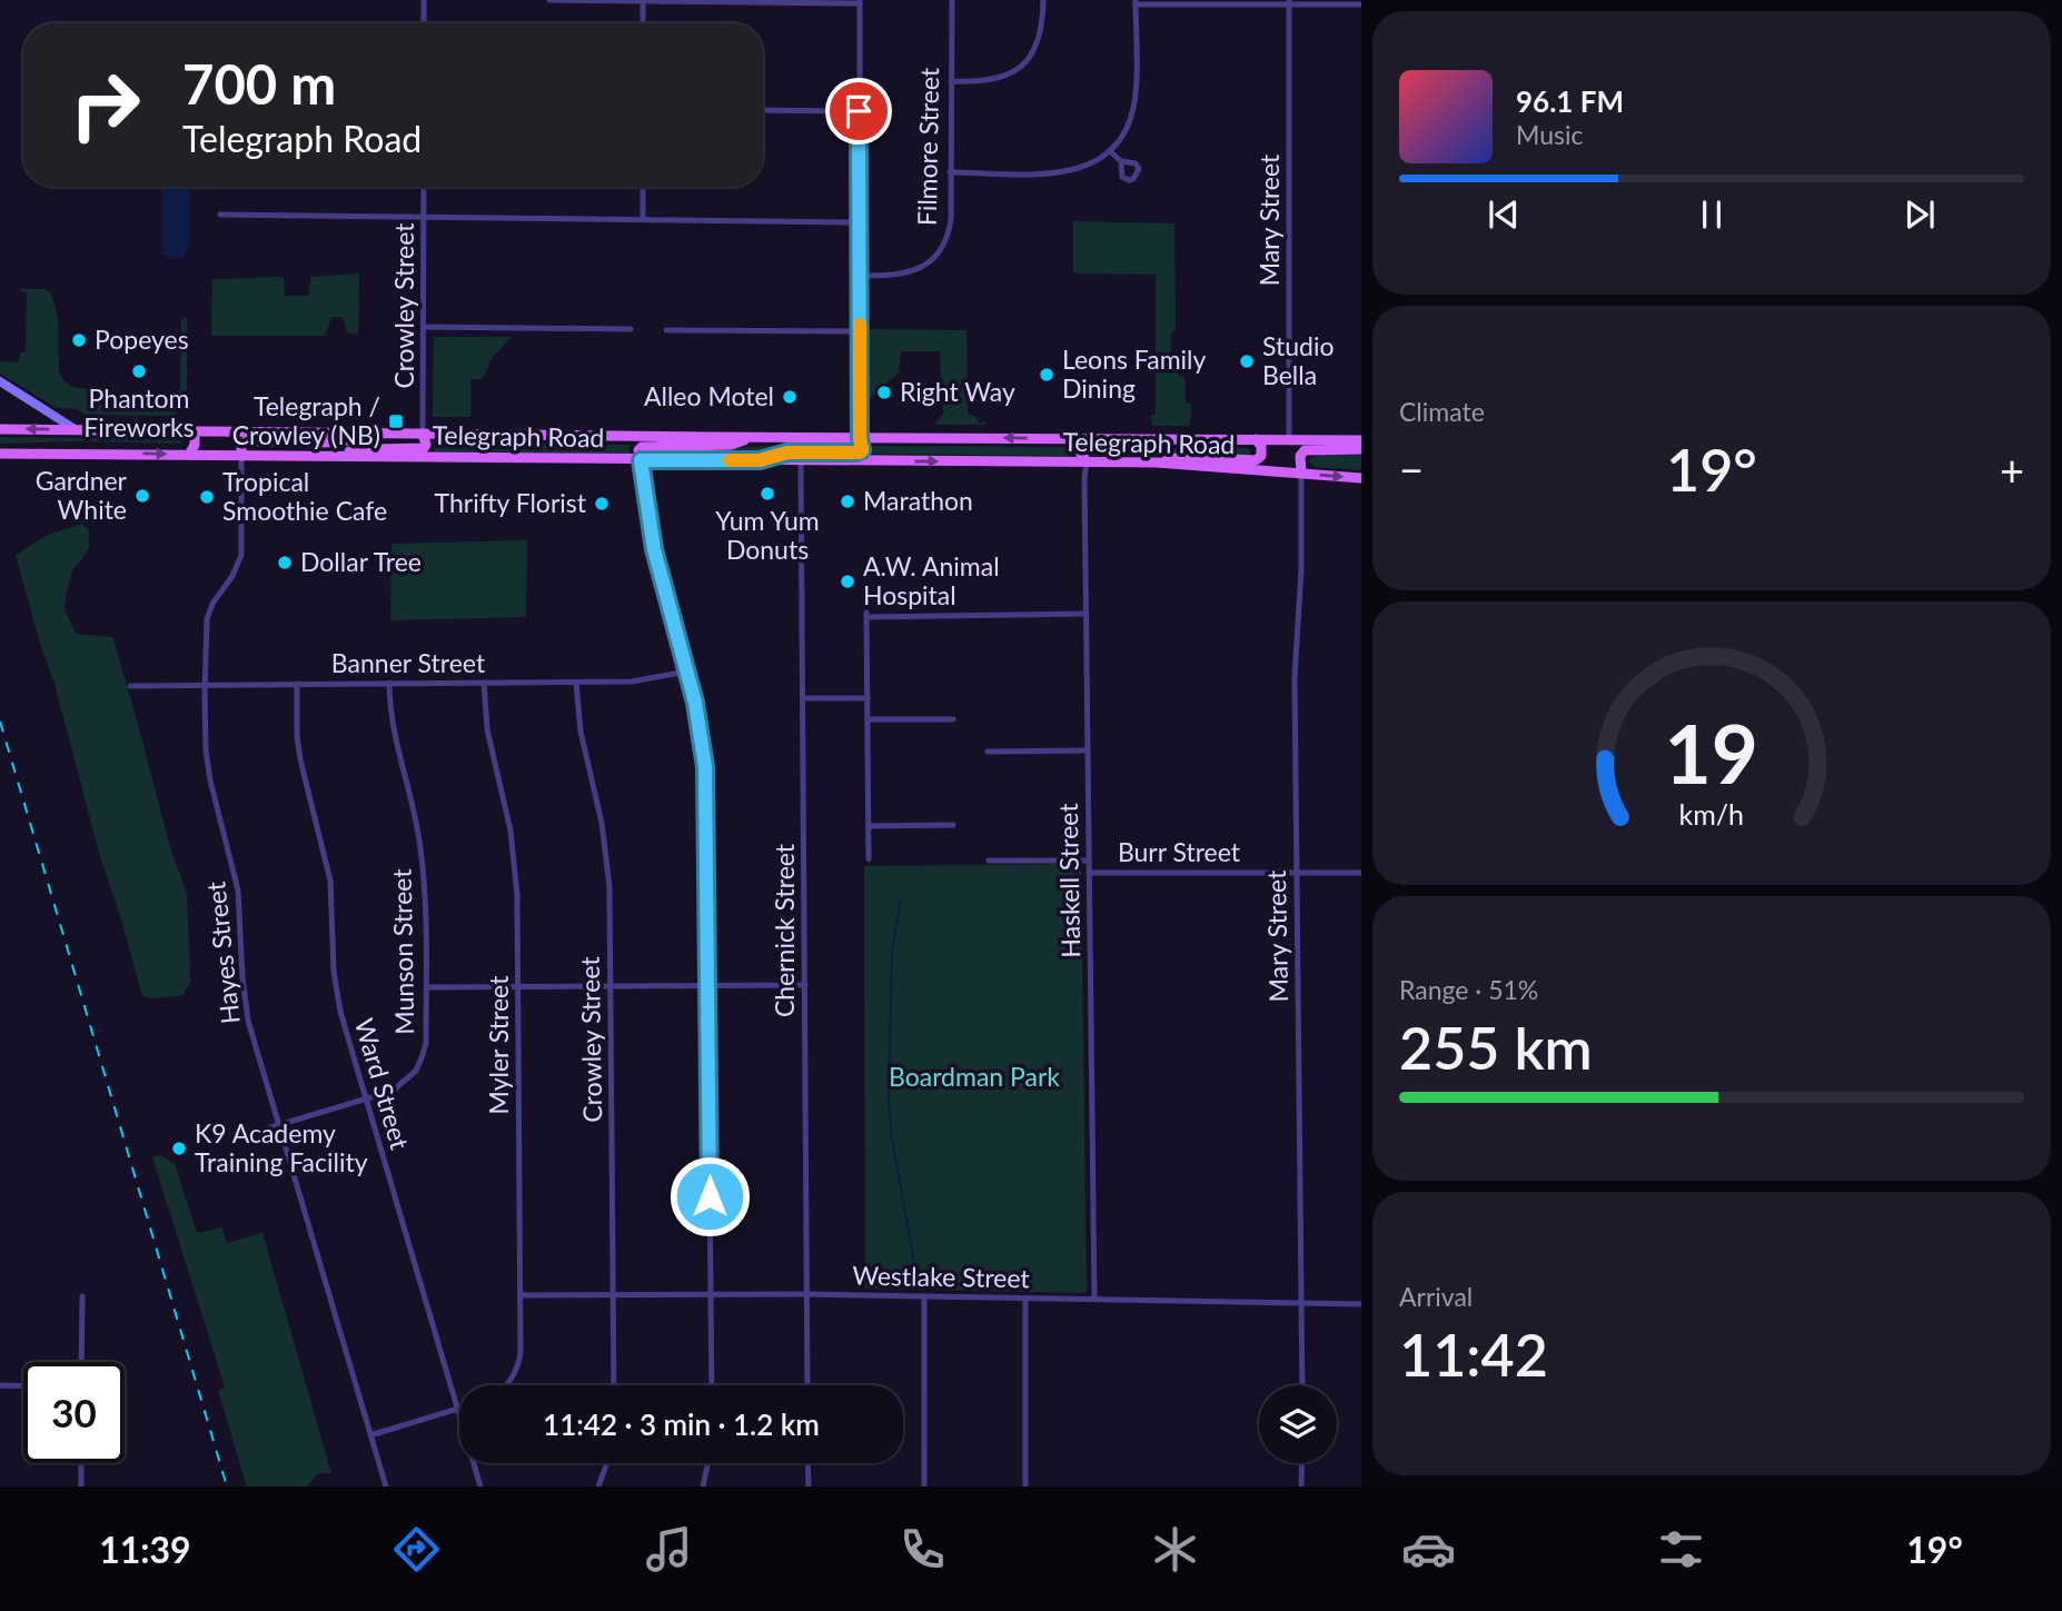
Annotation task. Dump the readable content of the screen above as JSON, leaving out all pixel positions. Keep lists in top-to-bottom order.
{
  "streets": {
    "main road": ["Telegraph Road"],
    "street": [
      "Filmore Street",
      "Mary Street",
      "Crowley Street",
      "Banner Street",
      "Burr Street",
      "Haskell Street",
      "Chernick Street",
      "Munson Street",
      "Hayes Street",
      "Myler Street",
      "Ward Street",
      "Westlake Street"
    ]
  },
  "crossings": [
    ["Mary Street", "Telegraph Road"],
    ["Mary Street", "Burr Street"],
    ["Mary Street", "Westlake Street"],
    ["Crowley Street", "Telegraph Road"],
    ["Crowley Street", "Banner Street"],
    ["Crowley Street", "Westlake Street"],
    ["Telegraph Road", "Haskell Street"],
    ["Telegraph Road", "Chernick Street"],
    ["Telegraph Road", "Hayes Street"],
    ["Banner Street", "Munson Street"],
    ["Banner Street", "Hayes Street"],
    ["Banner Street", "Myler Street"],
    ["Banner Street", "Ward Street"],
    ["Burr Street", "Haskell Street"],
    ["Haskell Street", "Westlake Street"],
    ["Chernick Street", "Westlake Street"],
    ["Munson Street", "Hayes Street"],
    ["Munson Street", "Ward Street"],
    ["Myler Street", "Westlake Street"]
  ],
  "parks": ["Boardman Park"],
  "places": {
    "other": [
      "Popeyes",
      "Studio Bella",
      "Phantom Fireworks",
      "Leons Family Dining",
      "Right Way",
      "Alleo Motel",
      "Yum Yum Donuts",
      "Gardner White",
      "Tropical Smoothie Cafe",
      "Marathon",
      "Thrifty Florist",
      "Dollar Tree",
      "A.W. Animal Hospital",
      "K9 Academy Training Facility"
    ],
    "transit": ["Telegraph / Crowley (NB)"]
  },
  "page": {
    "turn": ["700 m", "Telegraph Road"],
    "song": ["96.1 FM", "Music"],
    "tile": [
      "Climate",
      ["Range · 51%", "255 km"],
      ["Arrival", "11:42"]
    ],
    "heat": ["−", "19°", "+"],
    "limit": "30",
    "trip": "11:42 · 3 min · 1.2 km",
    "tabs": ["11:39", "19°"],
    "gauge": ["19", "km/h"]
  }
}
